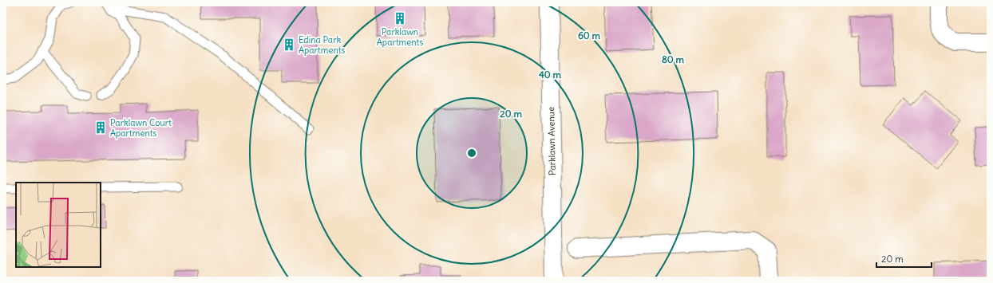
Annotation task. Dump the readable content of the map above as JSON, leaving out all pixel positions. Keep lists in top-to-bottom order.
{
  "streets": {
    "street": ["Parklawn Avenue"]
  },
  "places": {
    "building": ["Parklawn Apartments", "Edina Park Apartments", "Parklawn Court Apartments"]
  },
  "scale_bar": "20 m",
  "rings": [
    "60 m",
    "80 m",
    "40 m",
    "20 m"
  ]
}
